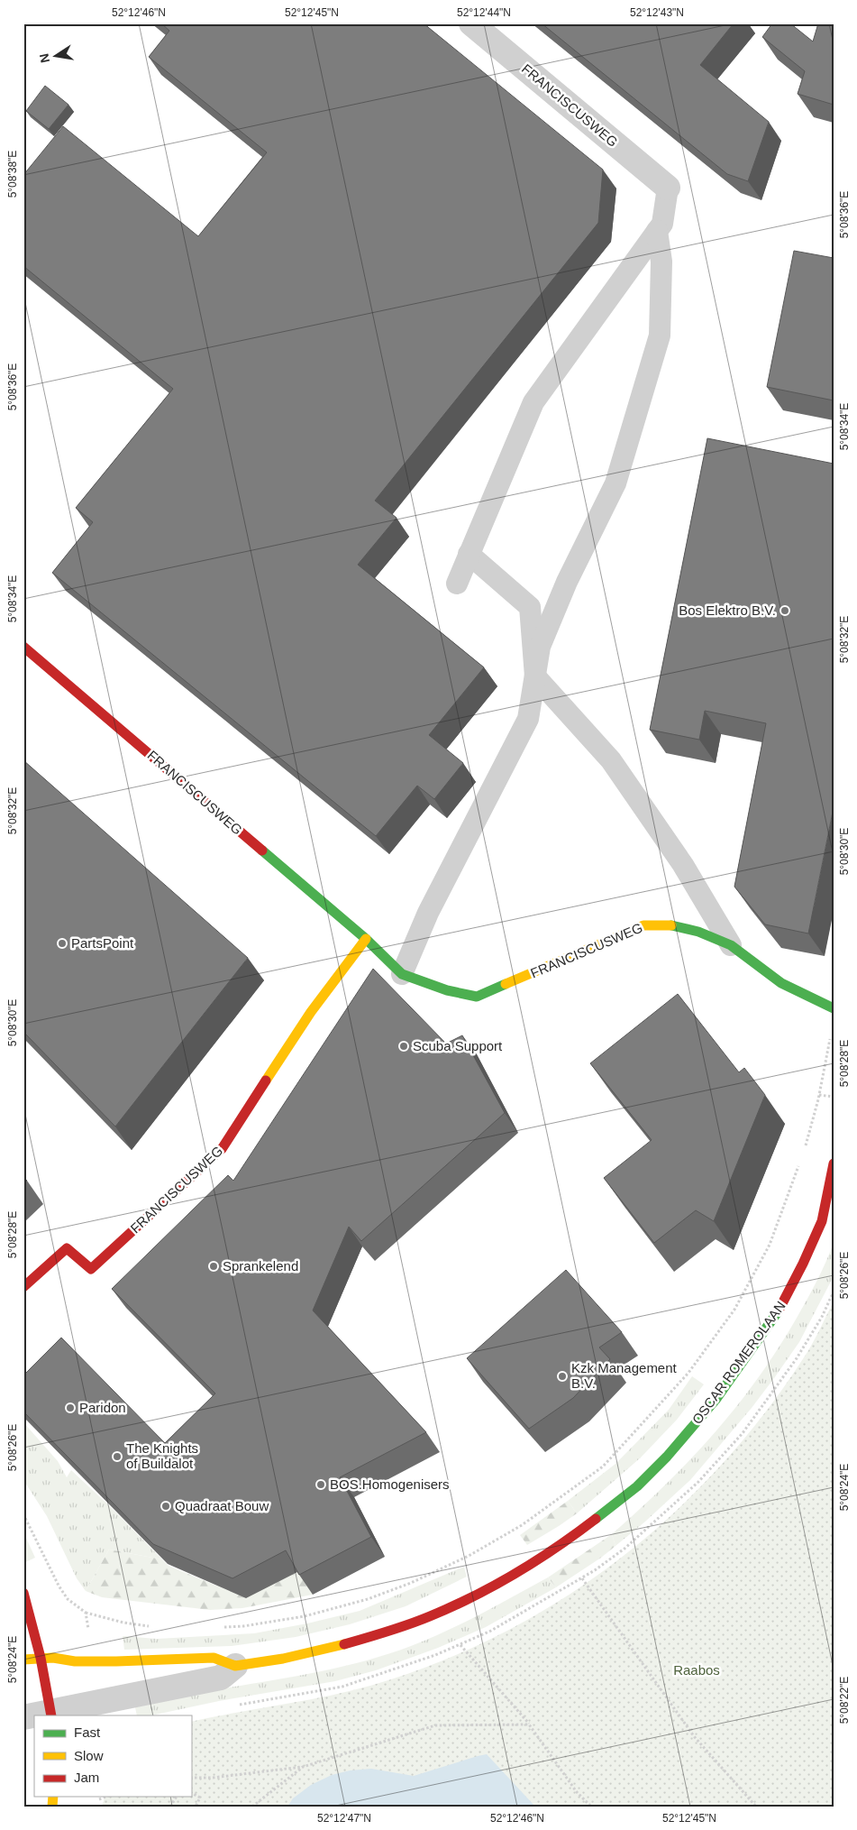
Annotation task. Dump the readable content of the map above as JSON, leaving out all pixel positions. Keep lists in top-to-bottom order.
{
  "streets": {
    "street": ["FRANCISCUSWEG", "OSCAR ROMEROLAAN"]
  },
  "parks": ["Raabos"],
  "places": [
    "Bos Elektro B.V.",
    "PartsPoint",
    "Scuba Support",
    "Sprankelend",
    "Kzk Management B.V.",
    "Paridon",
    "The Knights of Buildalot",
    "BOS.Homogenisers",
    "Quadraat Bouw"
  ],
  "legend": ["Fast", "Slow", "Jam"],
  "north": "left",
  "coordinates": [
    "52°12'46\"N",
    "52°12'45\"N",
    "52°12'44\"N",
    "52°12'43\"N",
    "5°08'38\"E",
    "5°08'36\"E",
    "5°08'34\"E",
    "5°08'32\"E",
    "5°08'30\"E",
    "5°08'28\"E",
    "5°08'26\"E",
    "5°08'24\"E",
    "5°08'22\"E",
    "52°12'47\"N"
  ]
}
